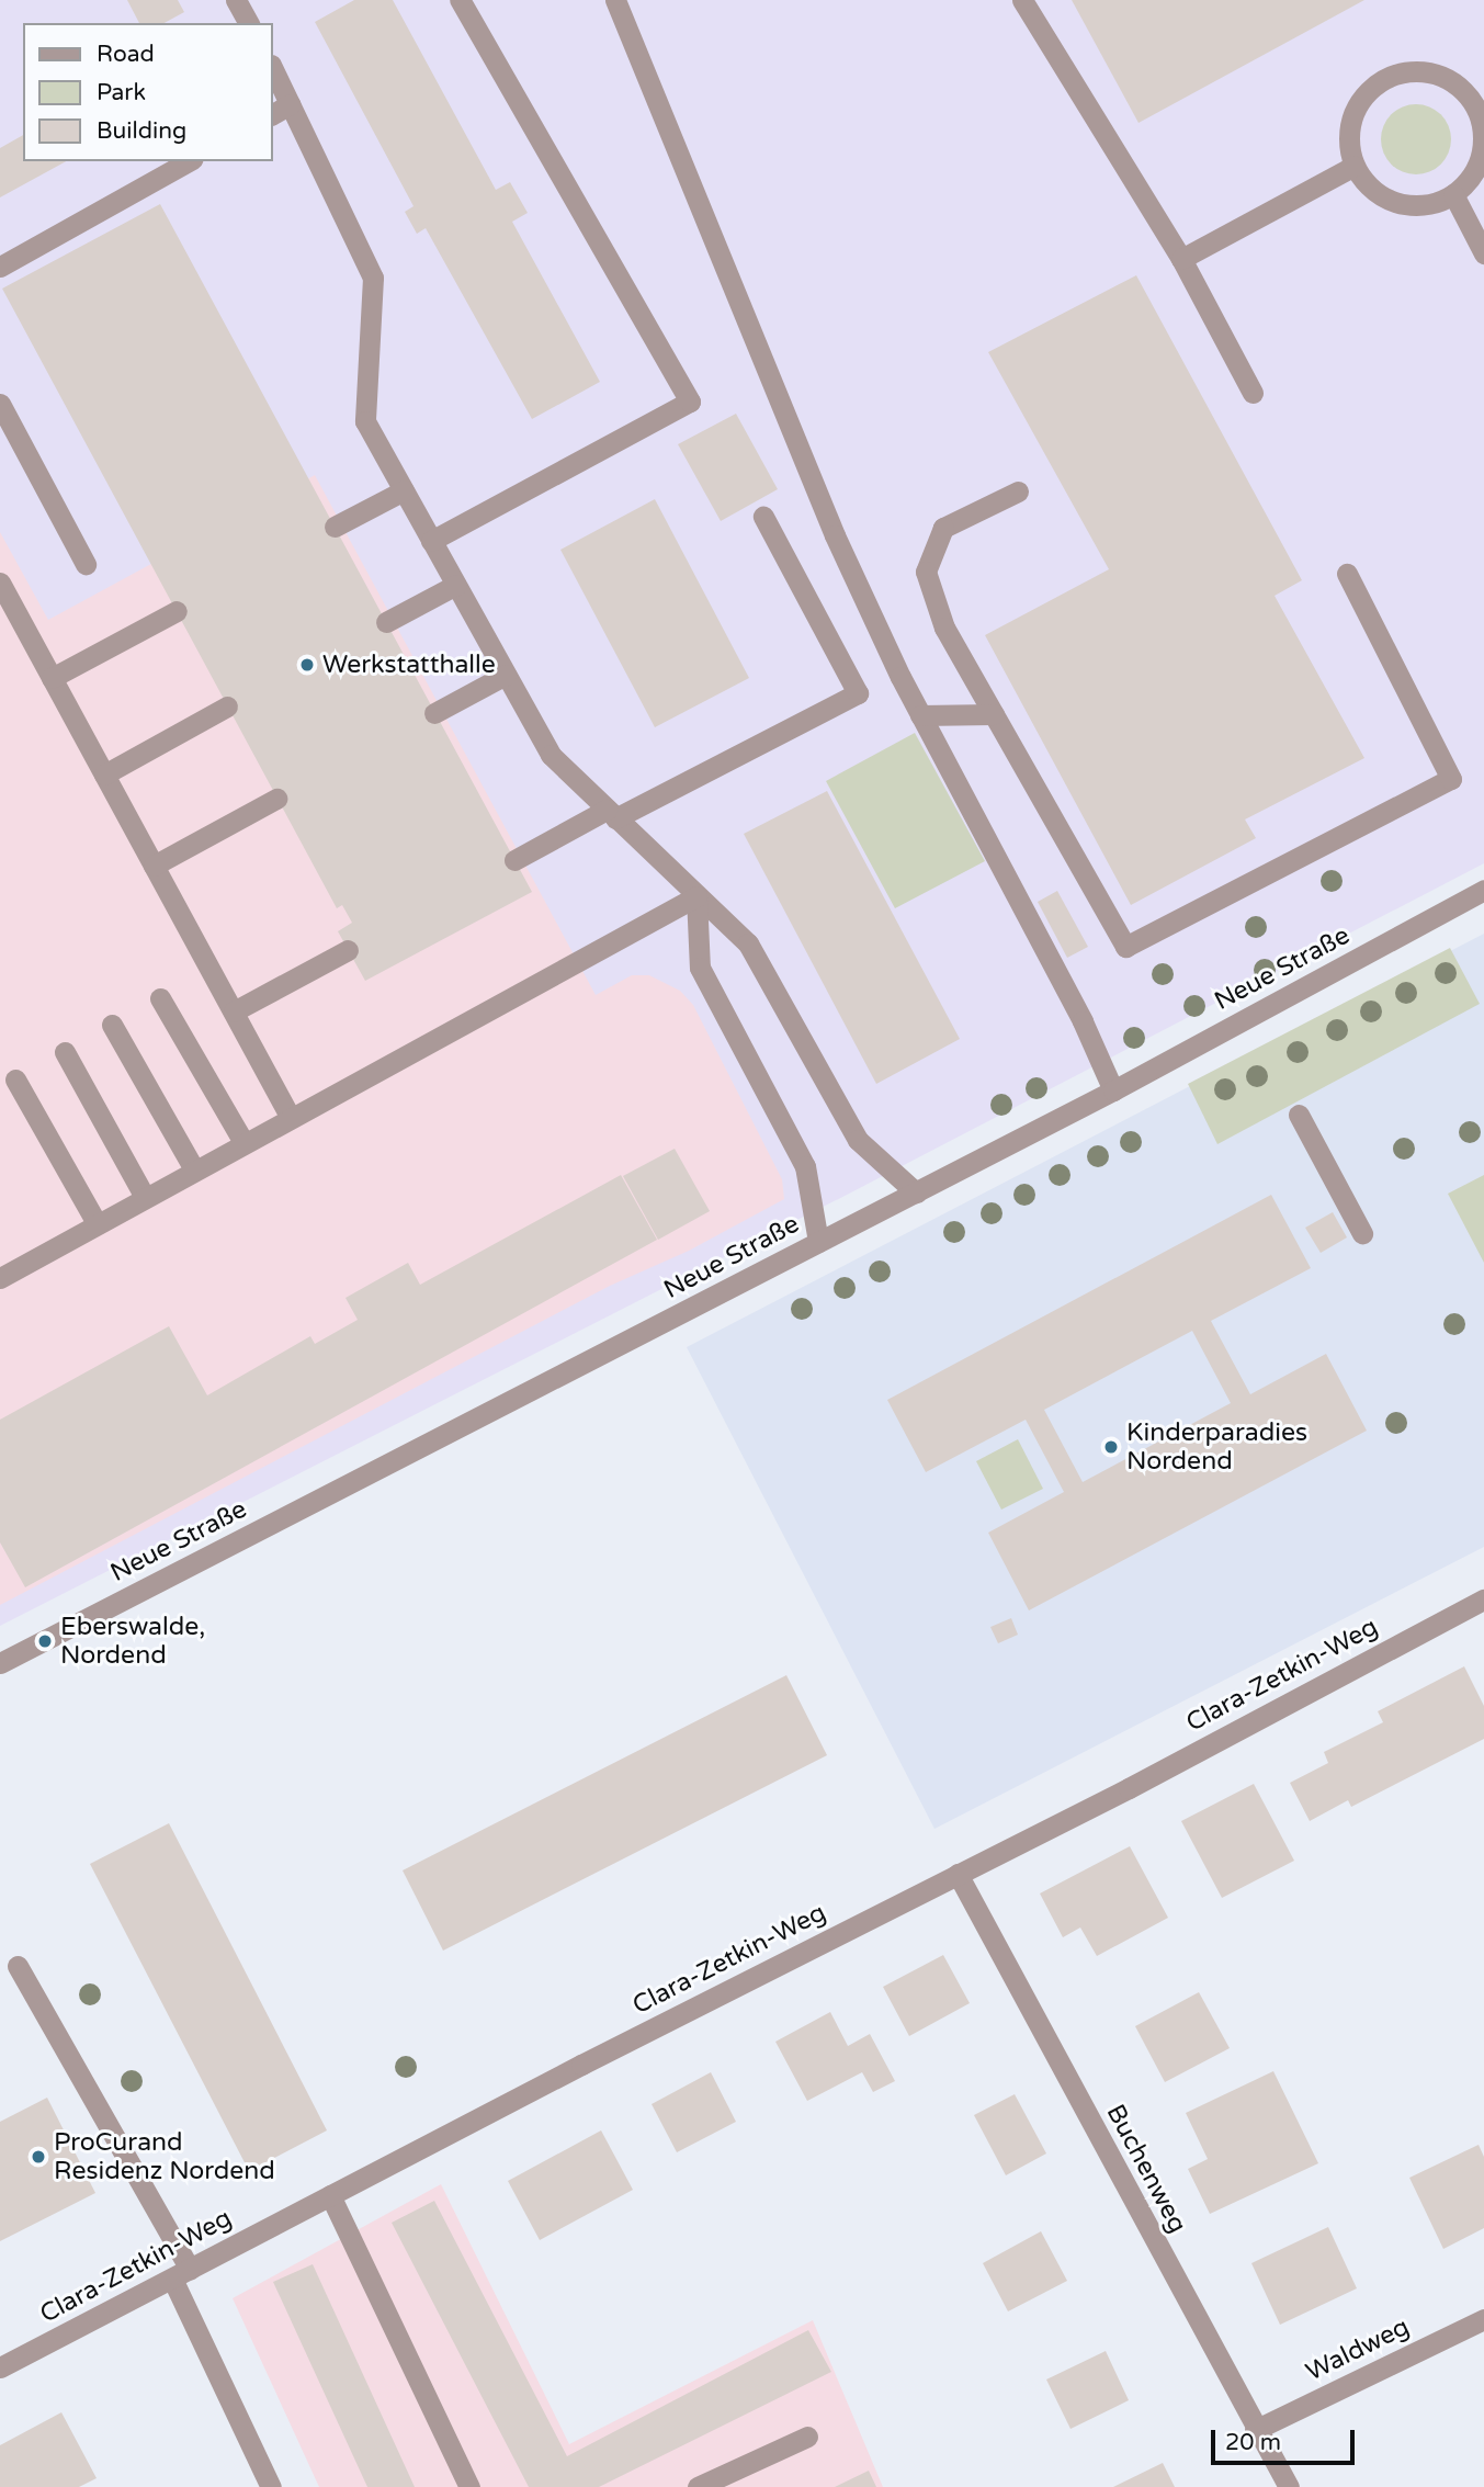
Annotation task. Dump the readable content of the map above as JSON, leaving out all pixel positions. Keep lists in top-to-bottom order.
{
  "streets": {
    "street": [
      "Neue Straße",
      "Clara-Zetkin-Weg",
      "Buchenweg",
      "Waldweg"
    ]
  },
  "crossings": [
    ["Clara-Zetkin-Weg", "Buchenweg"],
    ["Buchenweg", "Waldweg"]
  ],
  "places": [
    "Werkstatthalle",
    "Kinderparadies Nordend",
    "Eberswalde, Nordend",
    "ProCurand Residenz Nordend"
  ],
  "legend": ["Road", "Park", "Building"],
  "scale_bar": "20 m"
}
